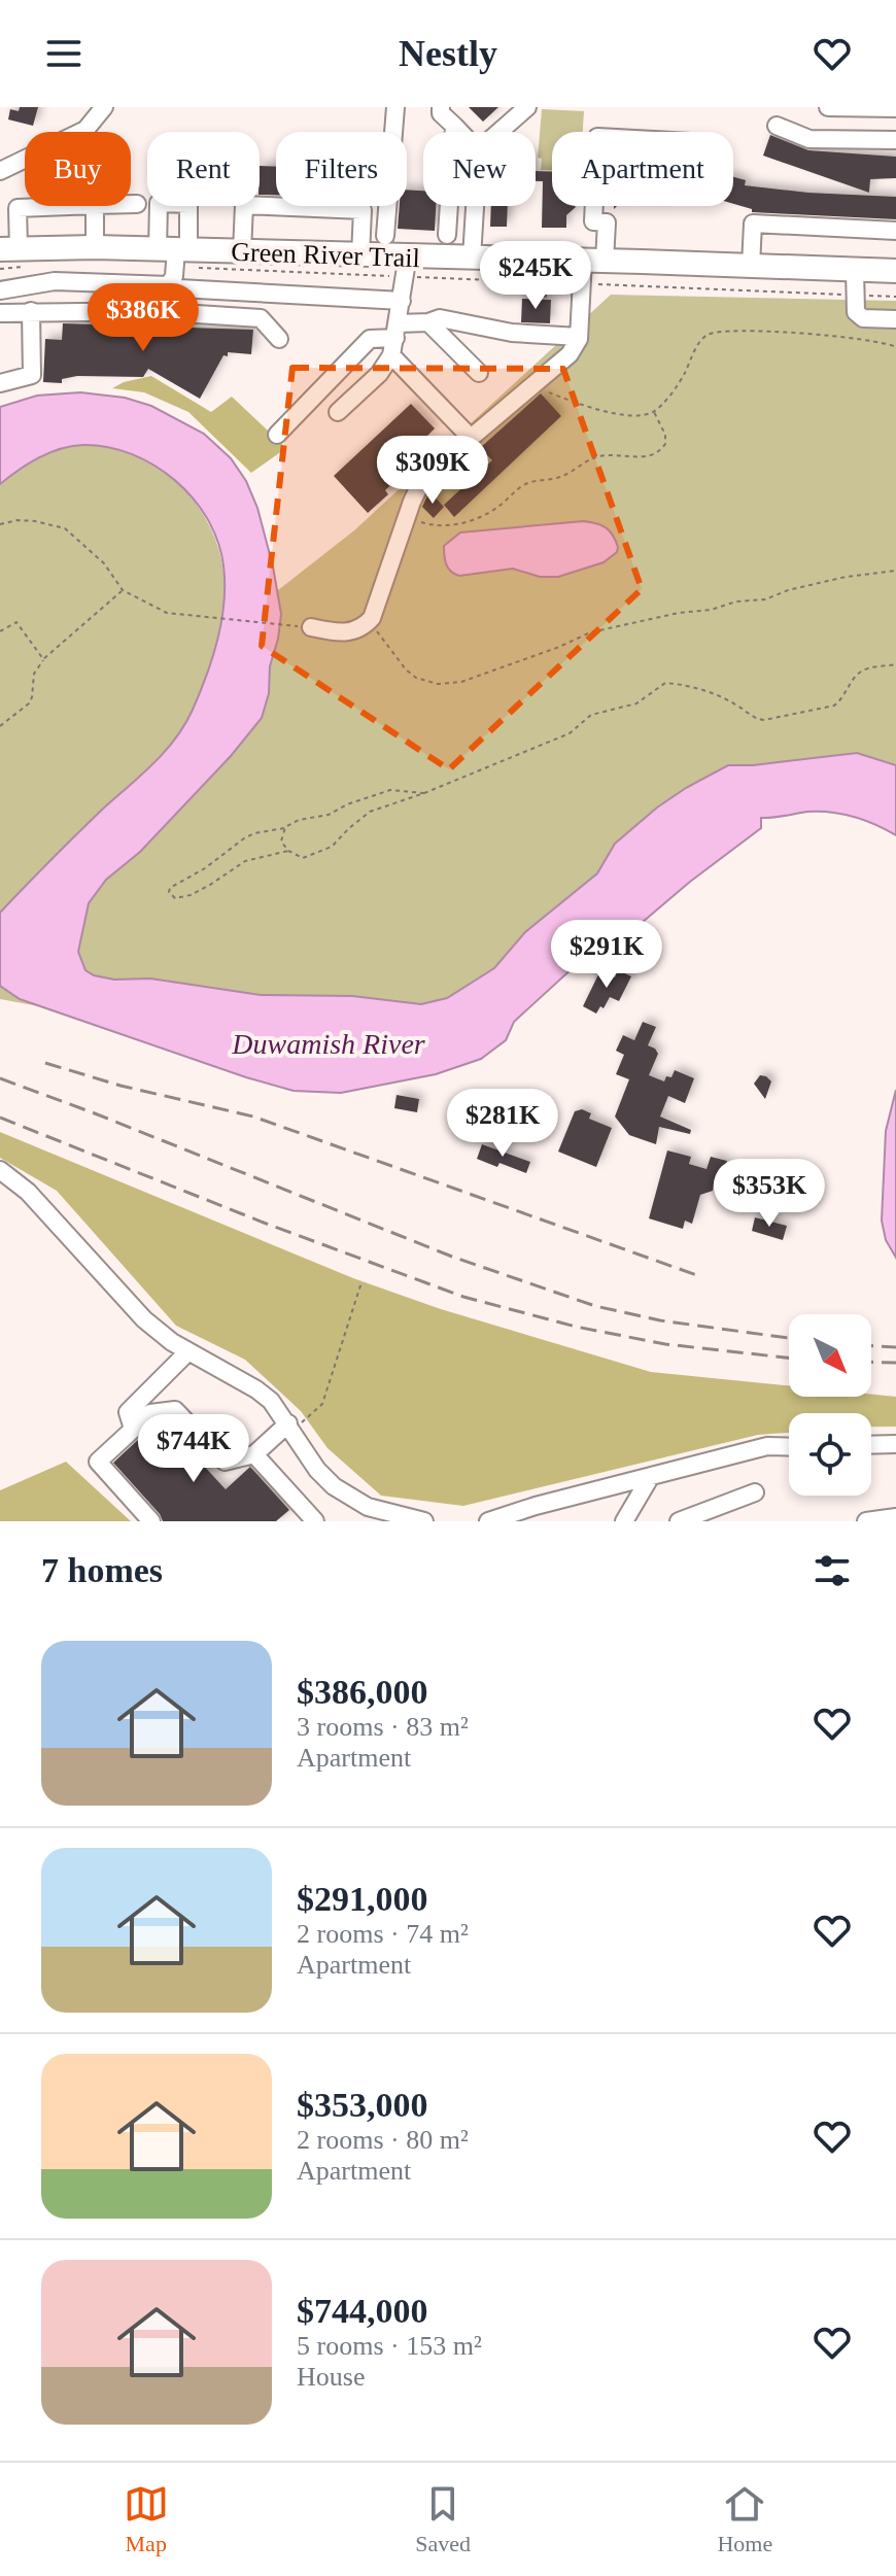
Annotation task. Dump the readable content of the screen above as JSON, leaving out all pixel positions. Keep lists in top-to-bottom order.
{
  "streets": {
    "path": ["Green River Trail"]
  },
  "water": ["Duwamish River"],
  "north": "bottom right",
  "page": {
    "header": "Nestly",
    "chip": [
      "Buy",
      "Rent",
      "Filters",
      "New",
      "Apartment"
    ],
    "price": [
      "$245K",
      "$386K",
      "$309K",
      "$291K",
      "$281K",
      "$353K",
      "$744K"
    ],
    "heading": "7 homes",
    "list": [
      {
        "name": "$386,000",
        "note": "3 rooms · 83 m² · Apartment"
      },
      {
        "name": "$291,000",
        "note": "2 rooms · 74 m² · Apartment"
      },
      {
        "name": "$353,000",
        "note": "2 rooms · 80 m² · Apartment"
      },
      {
        "name": "$744,000",
        "note": "5 rooms · 153 m² · House"
      }
    ],
    "tabs": ["Map", "Saved", "Home"]
  }
}
